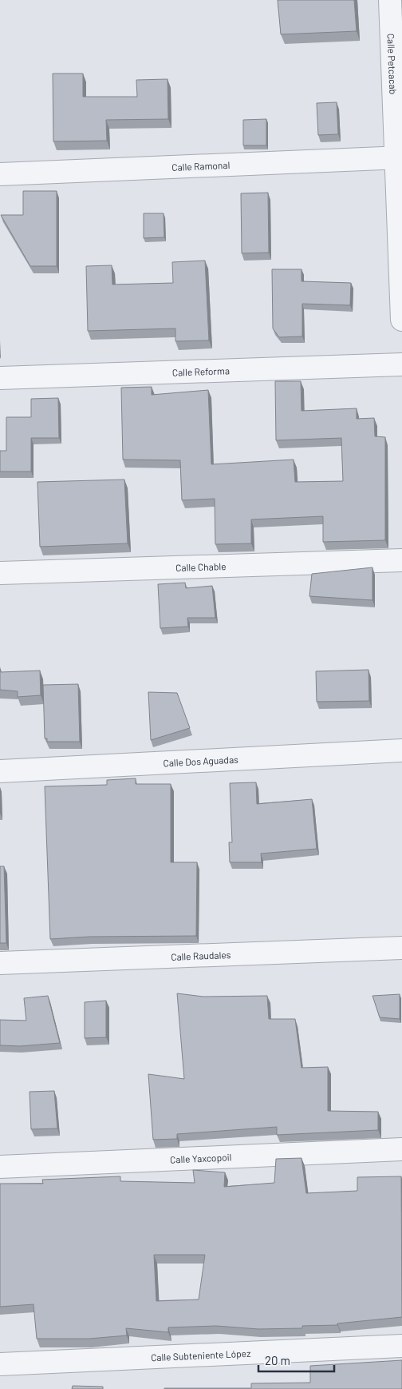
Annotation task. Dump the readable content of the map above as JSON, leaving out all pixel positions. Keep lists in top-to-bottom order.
{
  "streets": {
    "street": [
      "Calle Petcacab",
      "Calle Ramonal",
      "Calle Reforma",
      "Calle Chable",
      "Calle Dos Aguadas",
      "Calle Raudales",
      "Calle Yaxcopoil",
      "Calle Subteniente López"
    ]
  },
  "crossings": [
    ["Calle Petcacab", "Calle Ramonal"]
  ],
  "scale_bar": "20 m"
}
